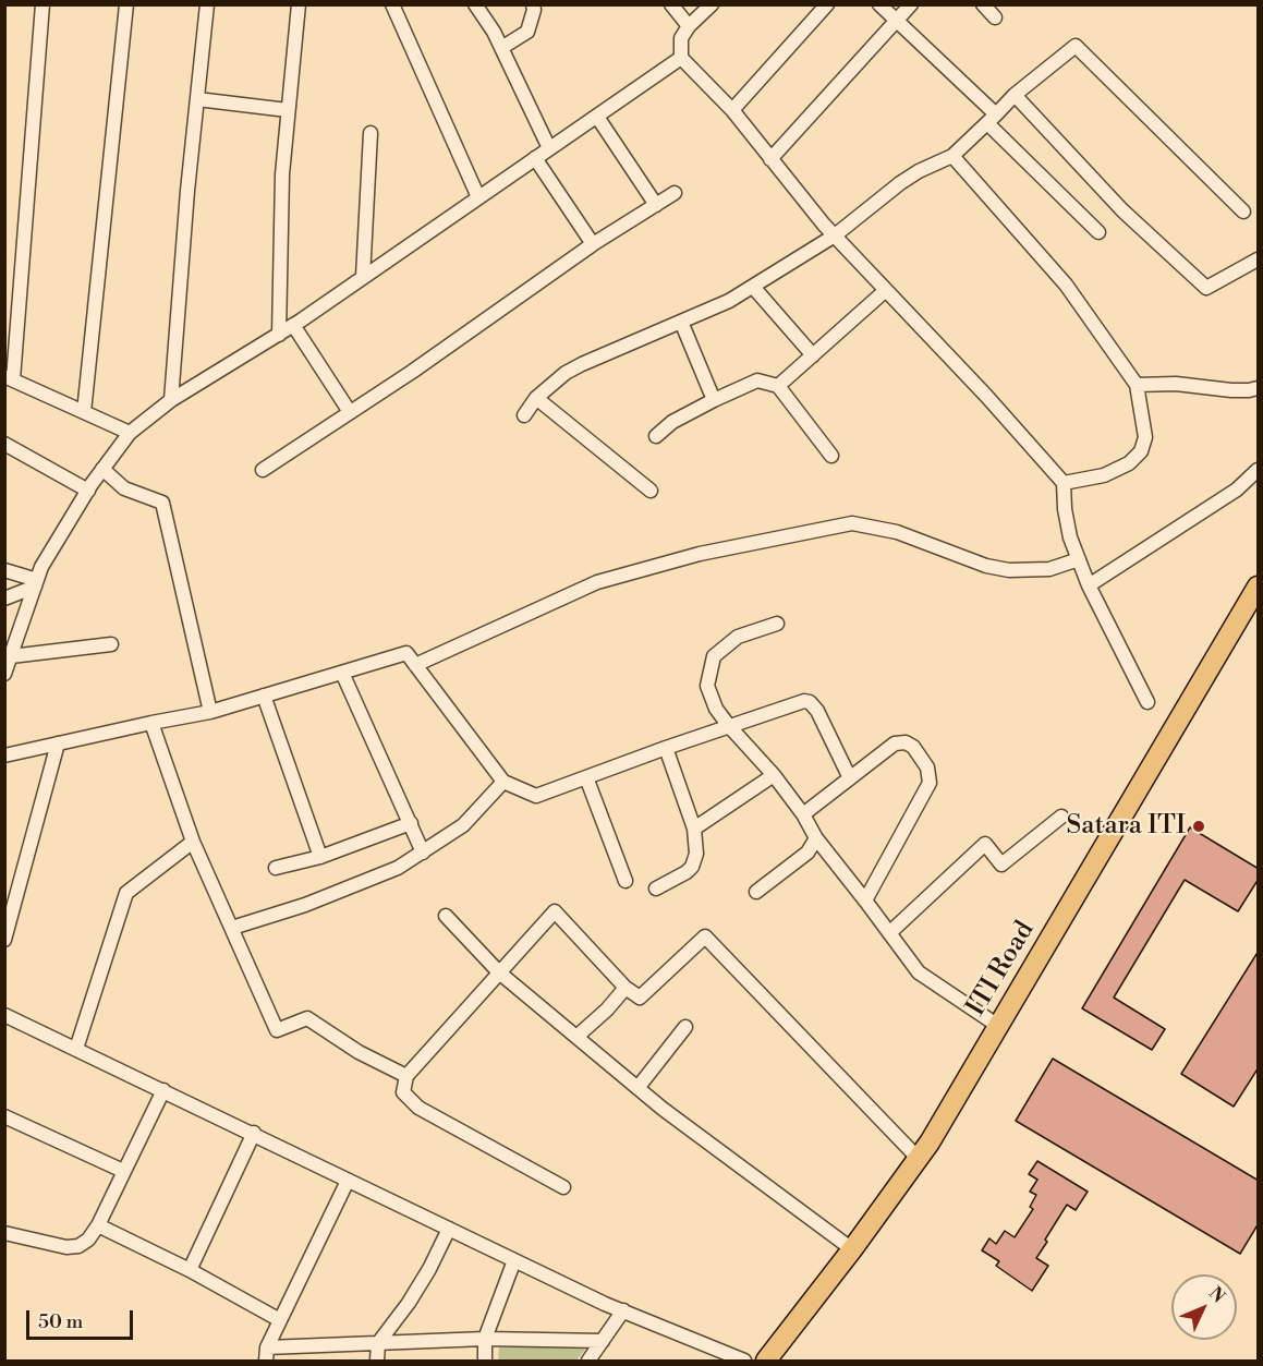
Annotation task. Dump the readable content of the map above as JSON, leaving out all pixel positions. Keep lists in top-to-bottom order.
{
  "streets": {
    "main road": ["ITI Road"]
  },
  "places": ["Satara ITI"],
  "scale_bar": "50 m",
  "north": "top right"
}
